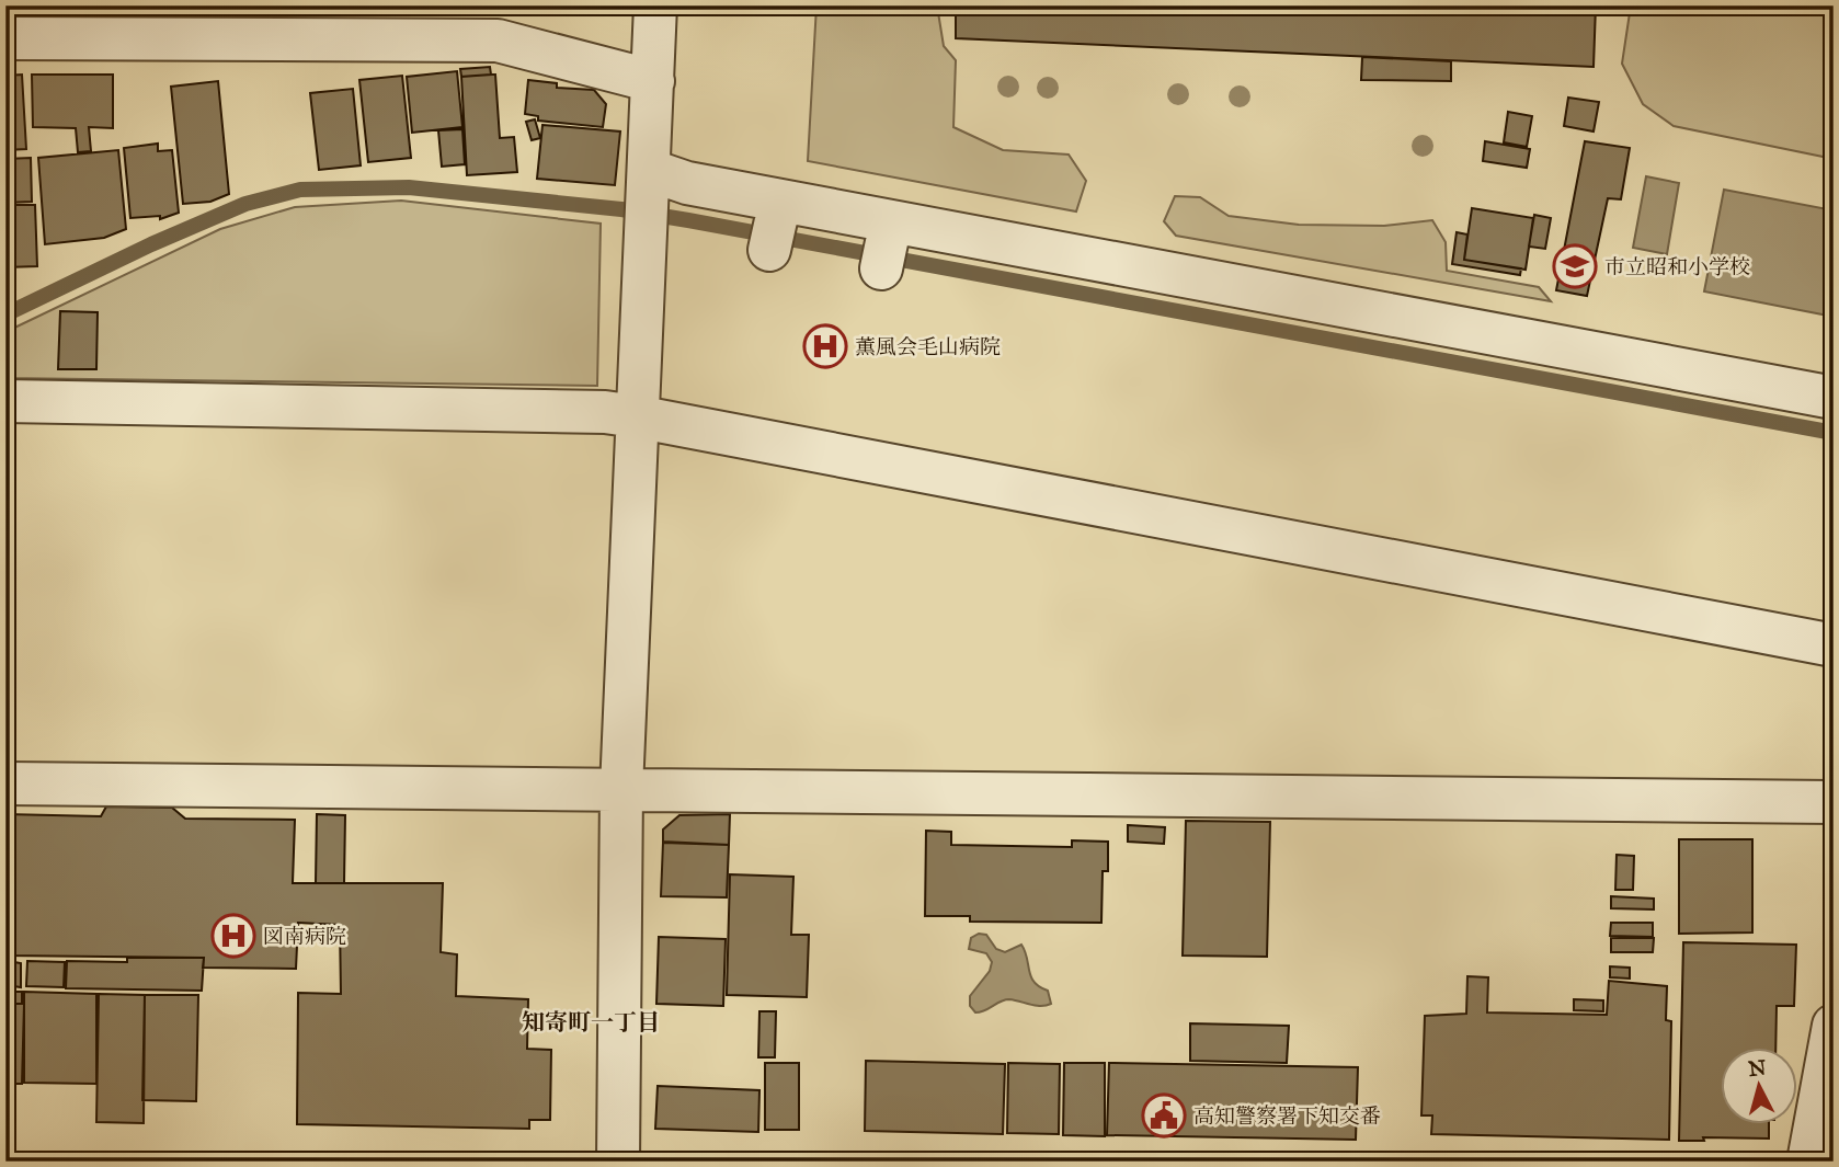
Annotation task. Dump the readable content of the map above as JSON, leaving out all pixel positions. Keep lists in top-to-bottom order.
{
  "districts": ["知寄町一丁目"],
  "places": {
    "school or university": ["市立昭和小学校"],
    "hospital": ["薫風会毛山病院", "図南病院"],
    "public building": ["高知警察署下知交番"]
  },
  "north": "top"
}
